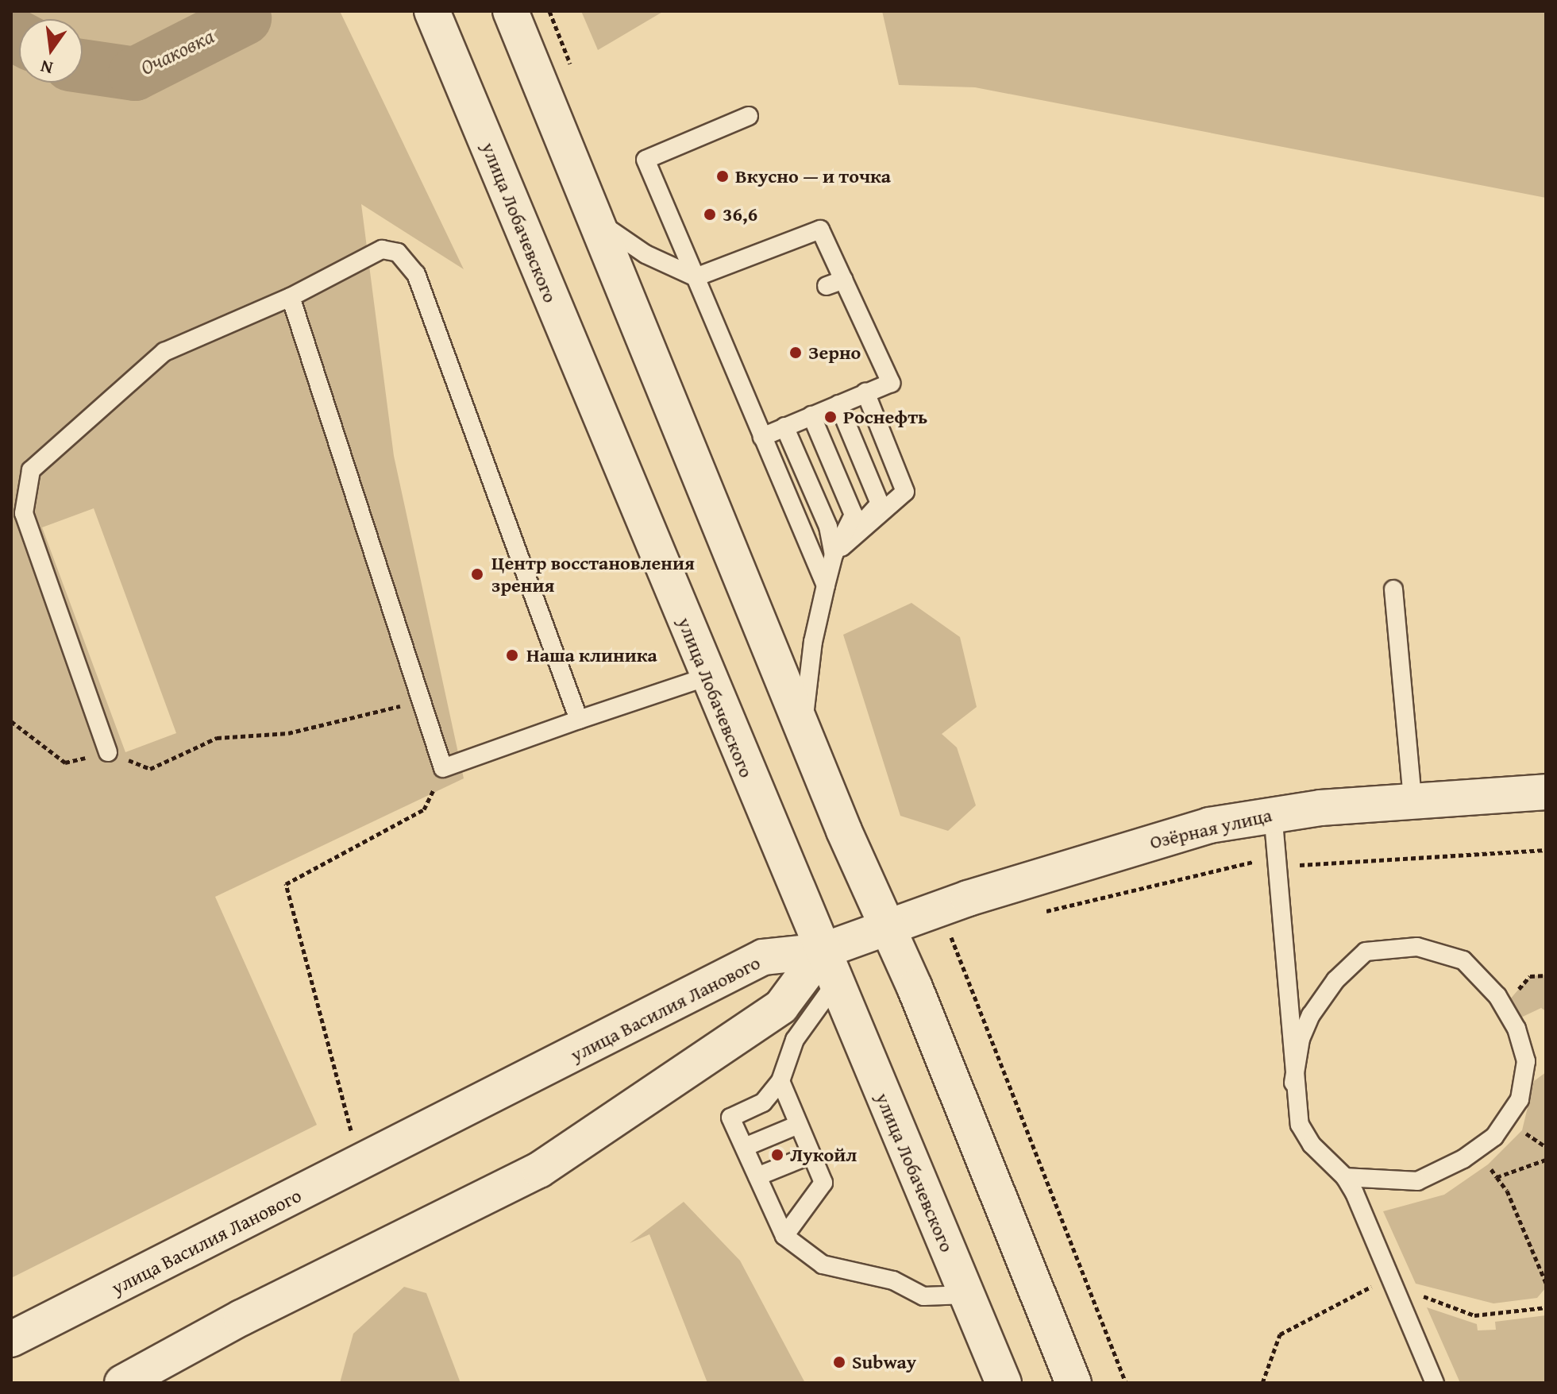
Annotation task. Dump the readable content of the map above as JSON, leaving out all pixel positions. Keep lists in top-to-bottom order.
{
  "streets": {
    "main road": ["улица Лобачевского", "Озёрная улица", "улица Василия Ланового"]
  },
  "crossings": [
    ["улица Лобачевского", "Озёрная улица"],
    ["улица Лобачевского", "улица Василия Ланового"],
    ["Озёрная улица", "улица Василия Ланового"]
  ],
  "water": ["Очаковка"],
  "places": [
    "Вкусно — и точка",
    "36,6",
    "Зерно",
    "Роснефть",
    "Центр восстановления зрения",
    "Наша клиника",
    "Лукойл",
    "Subway"
  ],
  "north": "bottom"
}
